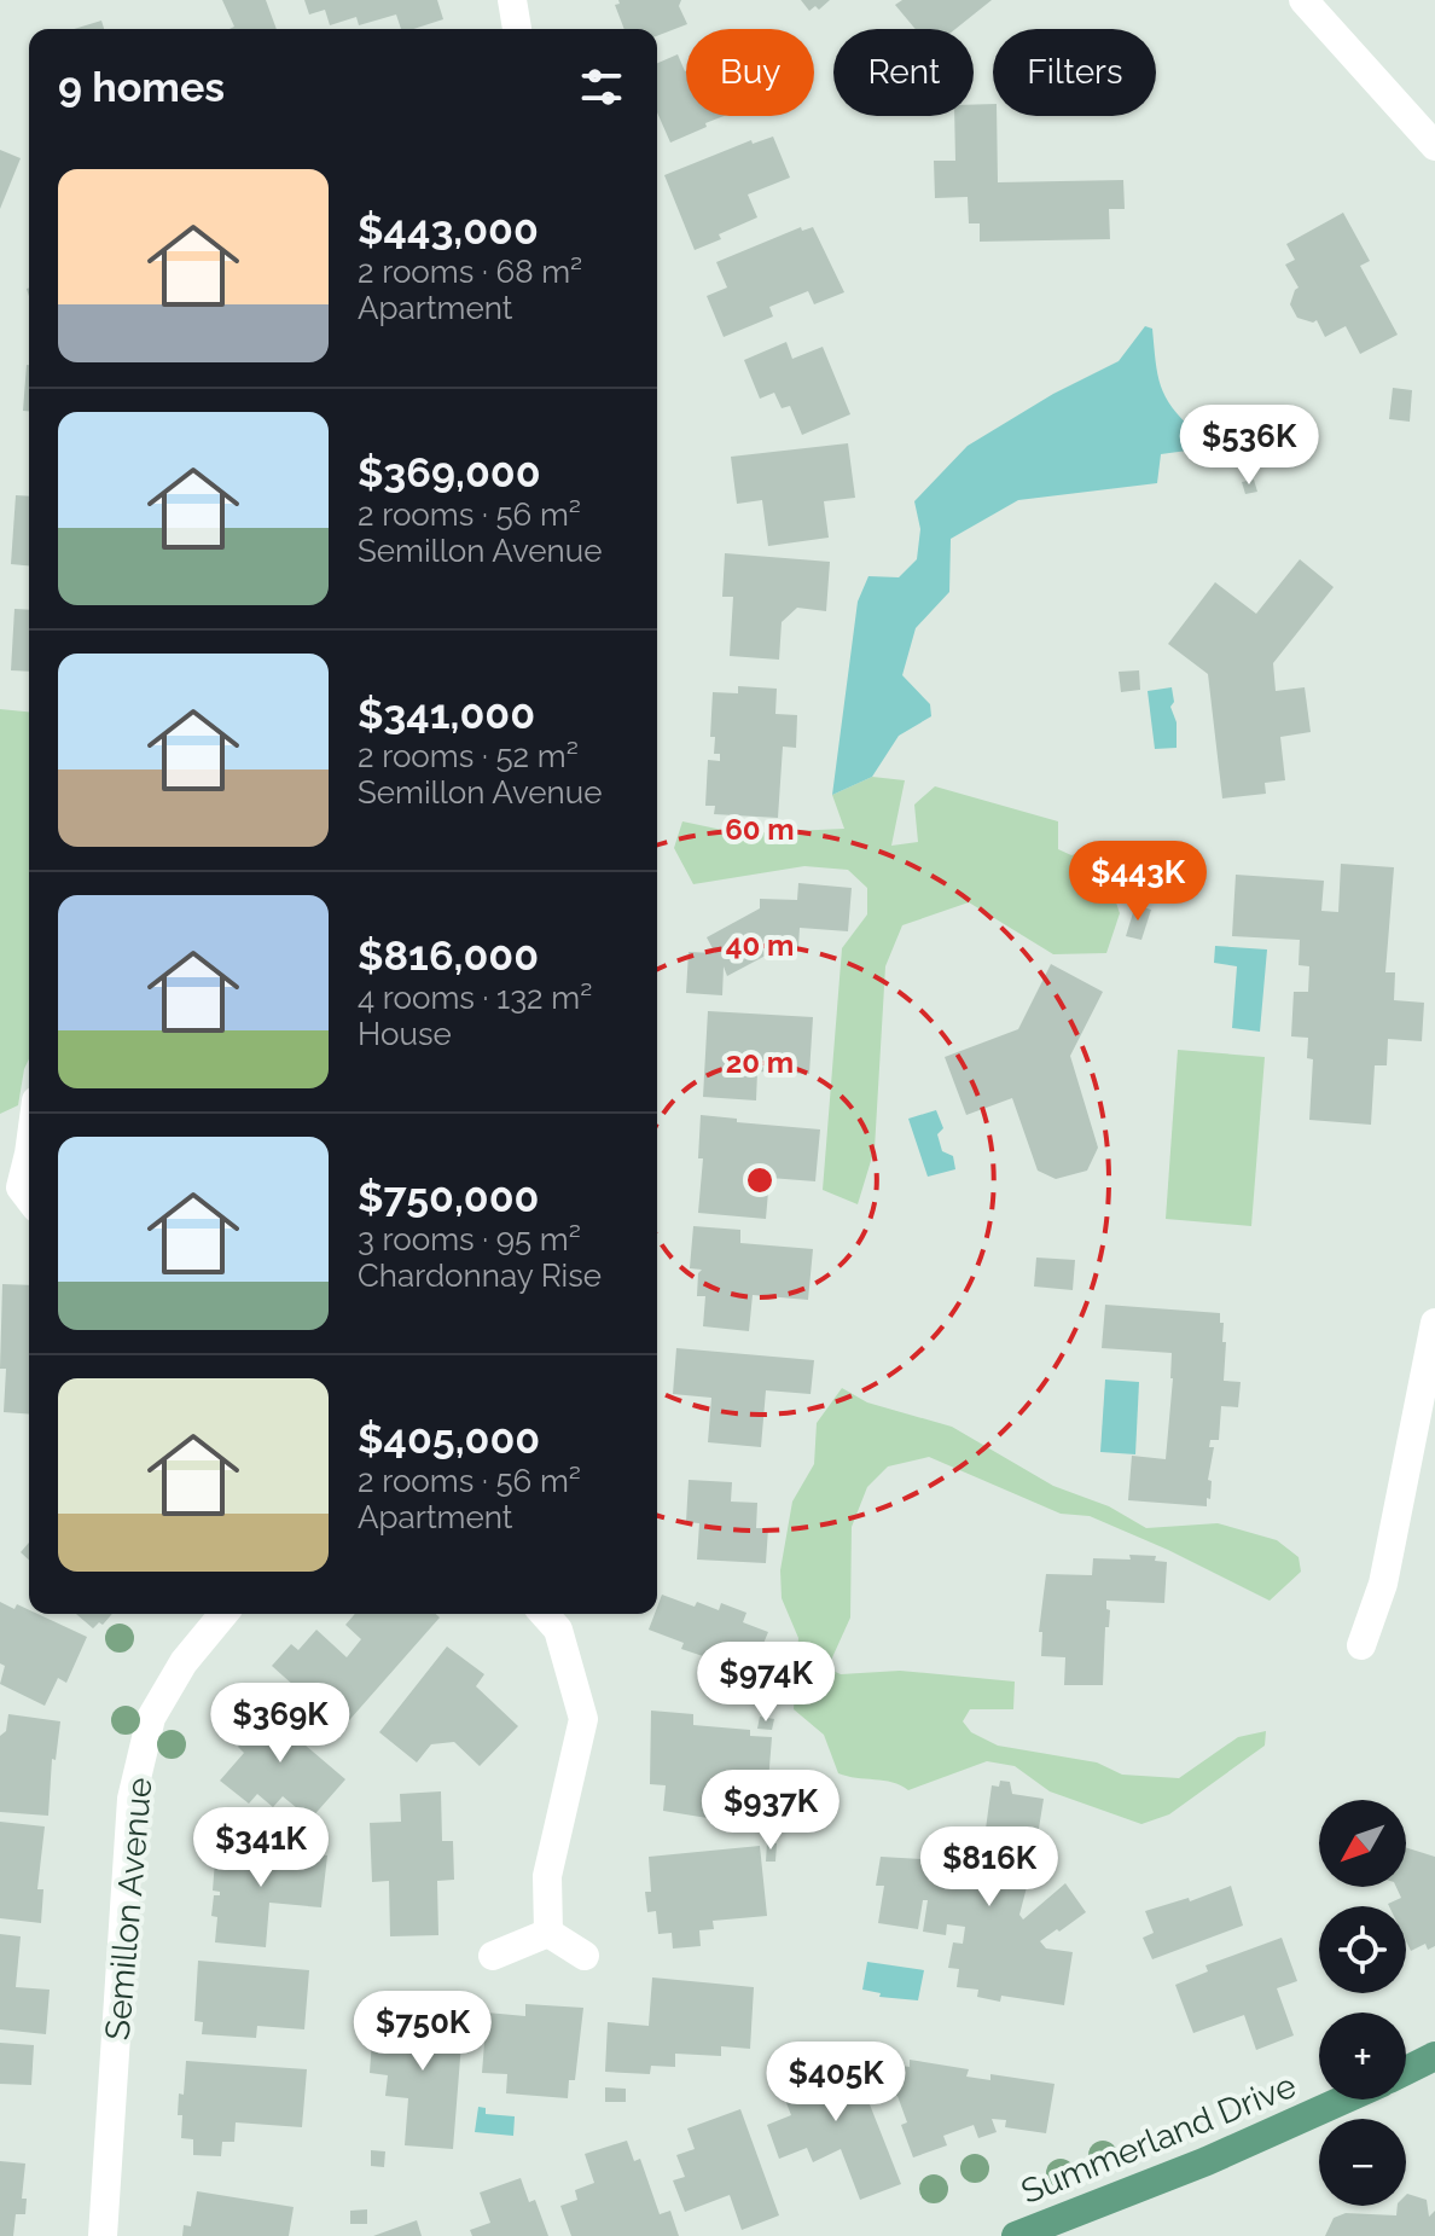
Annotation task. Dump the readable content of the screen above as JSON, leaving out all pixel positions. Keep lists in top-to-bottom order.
{
  "streets": {
    "main road": ["Summerland Drive"],
    "street": ["Semillon Avenue"]
  },
  "north": "bottom left",
  "page": {
    "chip": ["Buy", "Rent", "Filters"],
    "heading": "9 homes",
    "list": [
      {
        "name": "$443,000",
        "note": "2 rooms · 68 m² · Apartment"
      },
      {
        "name": "$369,000",
        "note": "2 rooms · 56 m² · Semillon Avenue"
      },
      {
        "name": "$341,000",
        "note": "2 rooms · 52 m² · Semillon Avenue"
      },
      {
        "name": "$816,000",
        "note": "4 rooms · 132 m² · House"
      },
      {
        "name": "$750,000",
        "note": "3 rooms · 95 m² · Chardonnay Rise"
      },
      {
        "name": "$405,000",
        "note": "2 rooms · 56 m² · Apartment"
      }
    ],
    "price": [
      "$536K",
      "$443K",
      "$974K",
      "$369K",
      "$937K",
      "$341K",
      "$816K",
      "$750K",
      "$405K"
    ],
    "map_buttons": ["+", "−"]
  },
  "rings": ["60 m", "40 m", "20 m"]
}
